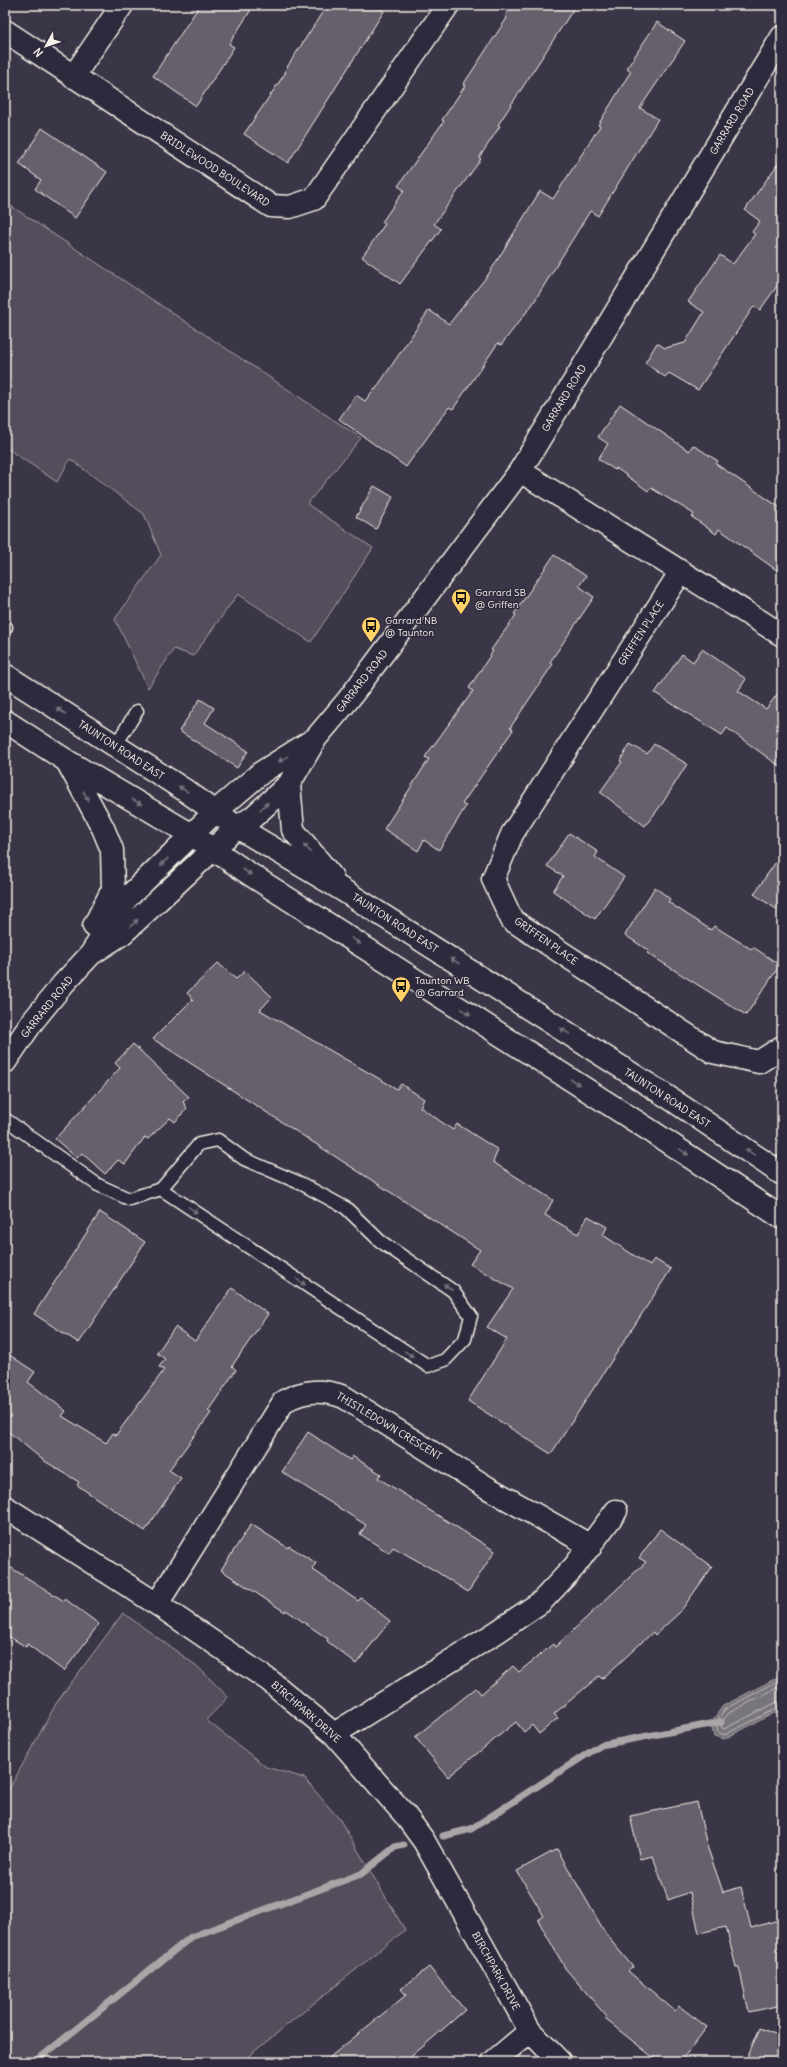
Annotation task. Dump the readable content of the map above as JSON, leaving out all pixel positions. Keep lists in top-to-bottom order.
{
  "streets": {
    "street": [
      "GARRARD ROAD",
      "BRIDLEWOOD BOULEVARD",
      "GRIFFEN PLACE",
      "TAUNTON ROAD EAST",
      "THISTLEDOWN CRESCENT",
      "BIRCHPARK DRIVE"
    ]
  },
  "crossings": [
    ["GARRARD ROAD", "TAUNTON ROAD EAST"],
    ["THISTLEDOWN CRESCENT", "BIRCHPARK DRIVE"]
  ],
  "places": {
    "bus stop": ["Garrard SB @ Griffen", "Garrard NB @ Taunton", "Taunton WB @ Garrard"]
  },
  "north": "bottom left"
}
